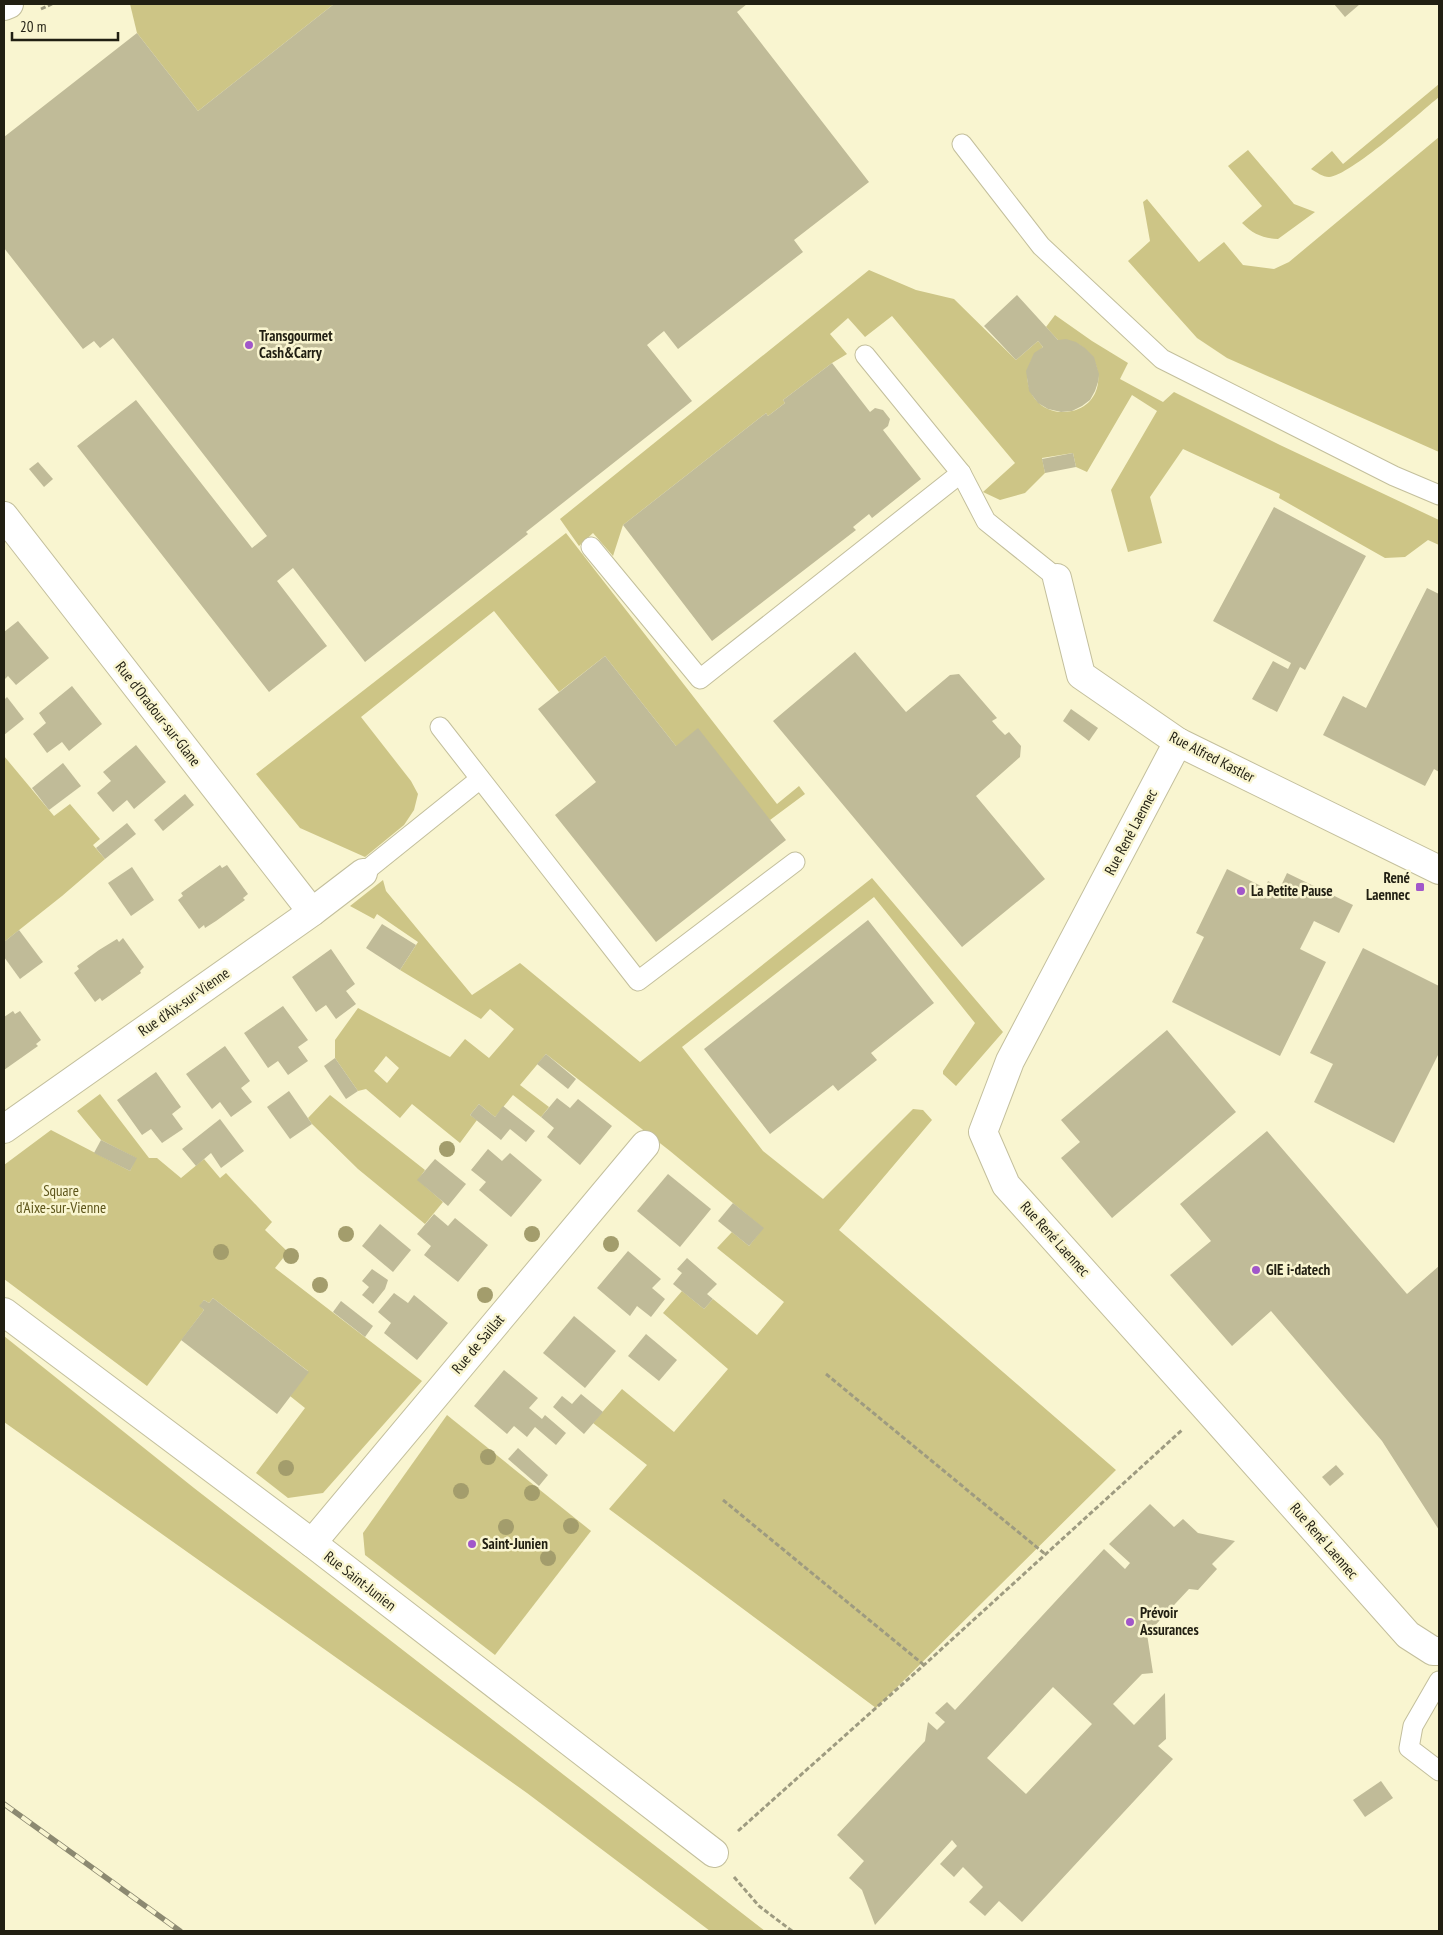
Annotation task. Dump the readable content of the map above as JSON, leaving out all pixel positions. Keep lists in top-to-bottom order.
{
  "streets": {
    "street": [
      "Rue d'Oradour-sur-Glane",
      "Rue Alfred Kastler",
      "Rue René Laennec",
      "Rue d'Aix-sur-Vienne",
      "Rue de Saillat",
      "Rue Saint-Junien"
    ]
  },
  "crossings": [
    ["Rue d'Oradour-sur-Glane", "Rue d'Aix-sur-Vienne"],
    ["Rue Alfred Kastler", "Rue René Laennec"],
    ["Rue de Saillat", "Rue Saint-Junien"]
  ],
  "parks": ["Square d'Aixe-sur-Vienne"],
  "places": {
    "other": [
      "Transgourmet Cash&Carry",
      "La Petite Pause",
      "GIE i-datech",
      "Saint-Junien",
      "Prévoir Assurances"
    ],
    "transit": ["René Laennec"]
  },
  "scale_bar": "20 m"
}
